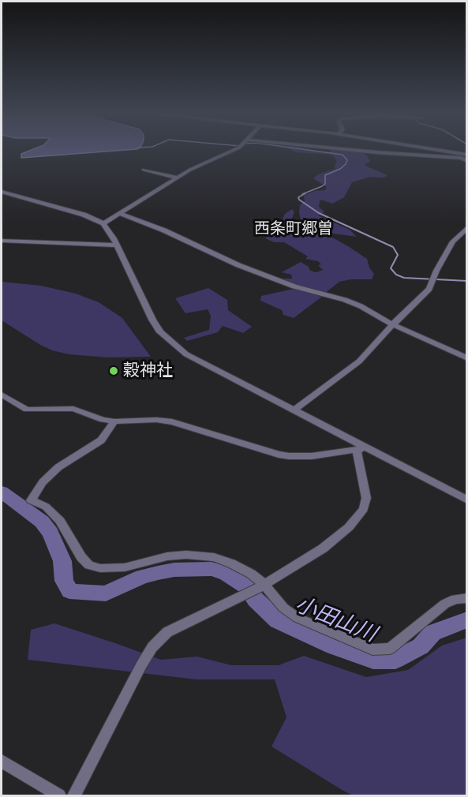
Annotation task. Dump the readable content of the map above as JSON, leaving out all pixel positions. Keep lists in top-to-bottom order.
{
  "districts": ["西条町郷曽"],
  "water": ["小田山川"],
  "places": ["穀神社"]
}
